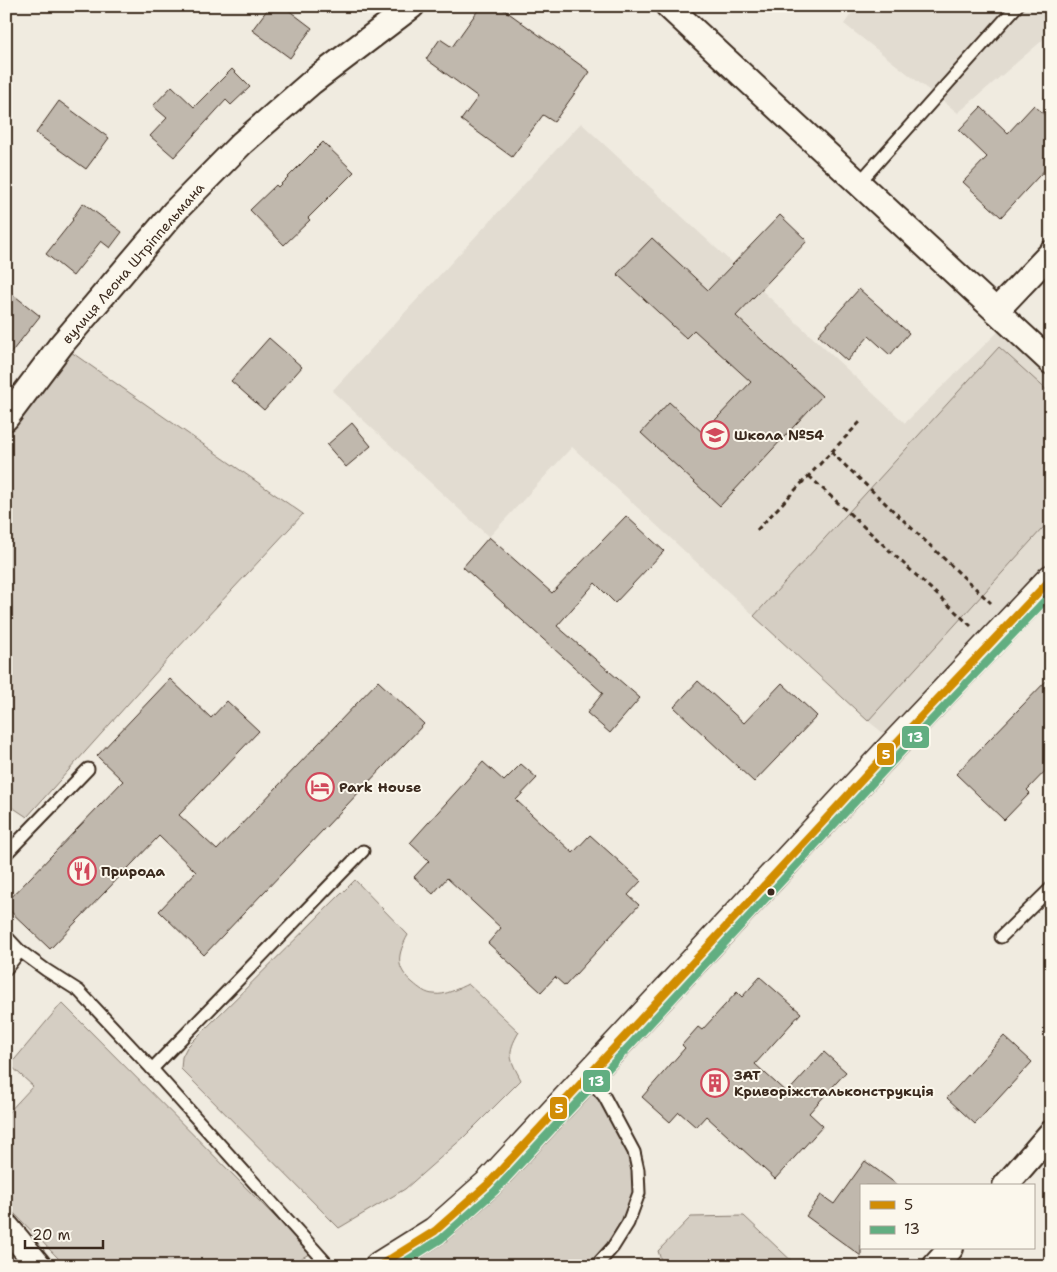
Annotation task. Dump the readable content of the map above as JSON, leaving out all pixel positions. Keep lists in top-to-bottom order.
{
  "streets": {
    "street": ["вулиця Леона Штріппельмана"]
  },
  "places": {
    "school or university": ["Школа №54"],
    "hotel": ["Park House"],
    "restaurant": ["Природа"],
    "building": ["ЗАТ Криворіжстальконструкція"]
  },
  "lines": ["transit line 5", "transit line 13"],
  "legend": ["5", "13"],
  "scale_bar": "20 m"
}
